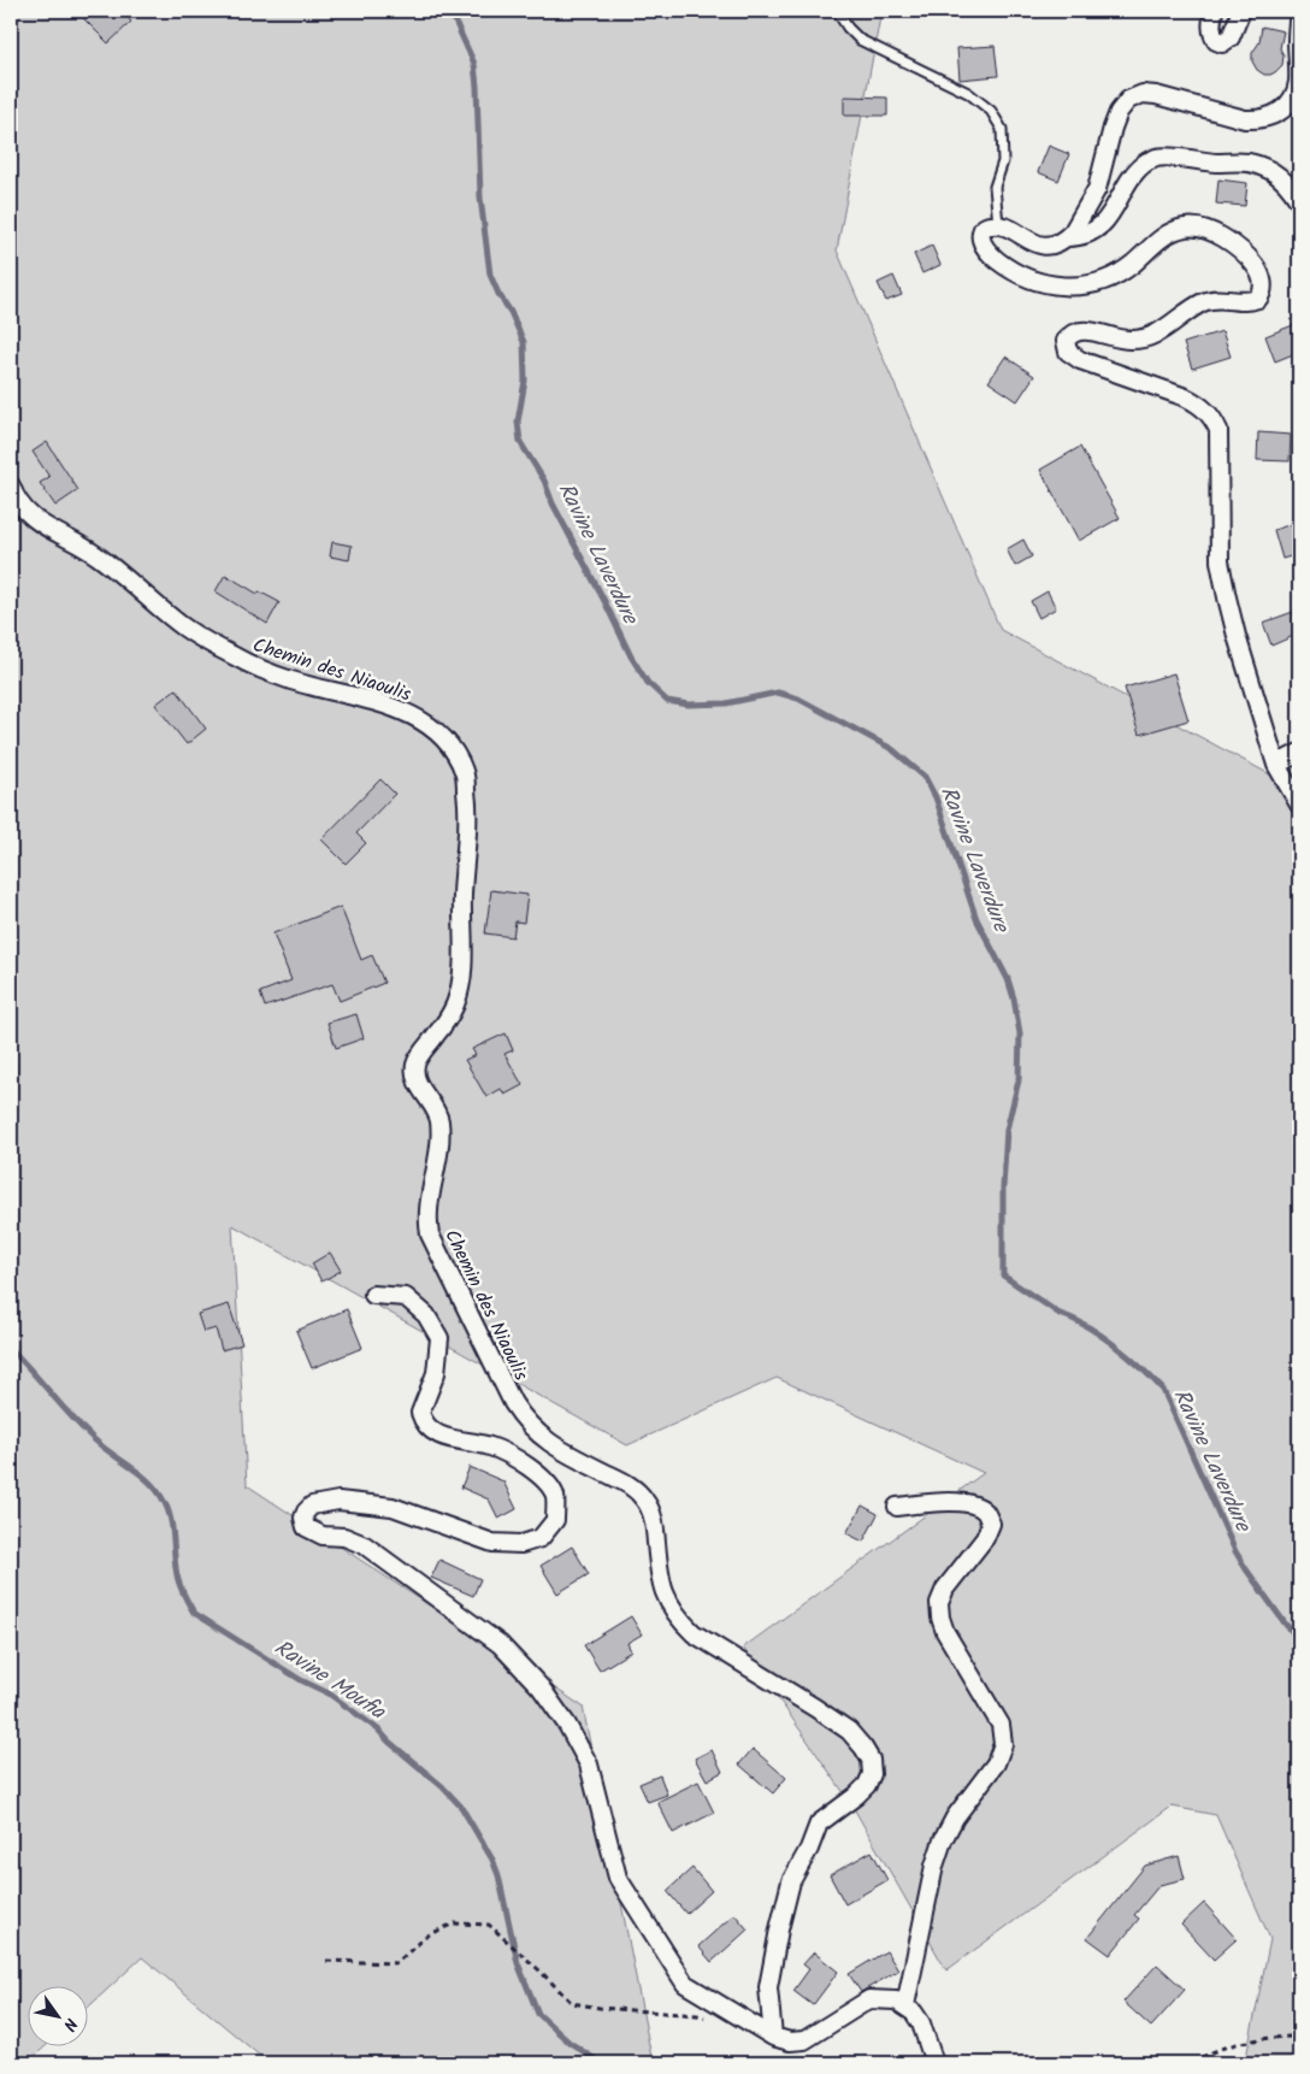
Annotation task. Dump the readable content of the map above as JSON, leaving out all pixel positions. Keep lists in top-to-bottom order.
{
  "streets": {
    "street": ["Chemin des Niaoulis"]
  },
  "water": ["Ravine Laverdure", "Ravine Moufia"],
  "north": "bottom right"
}
